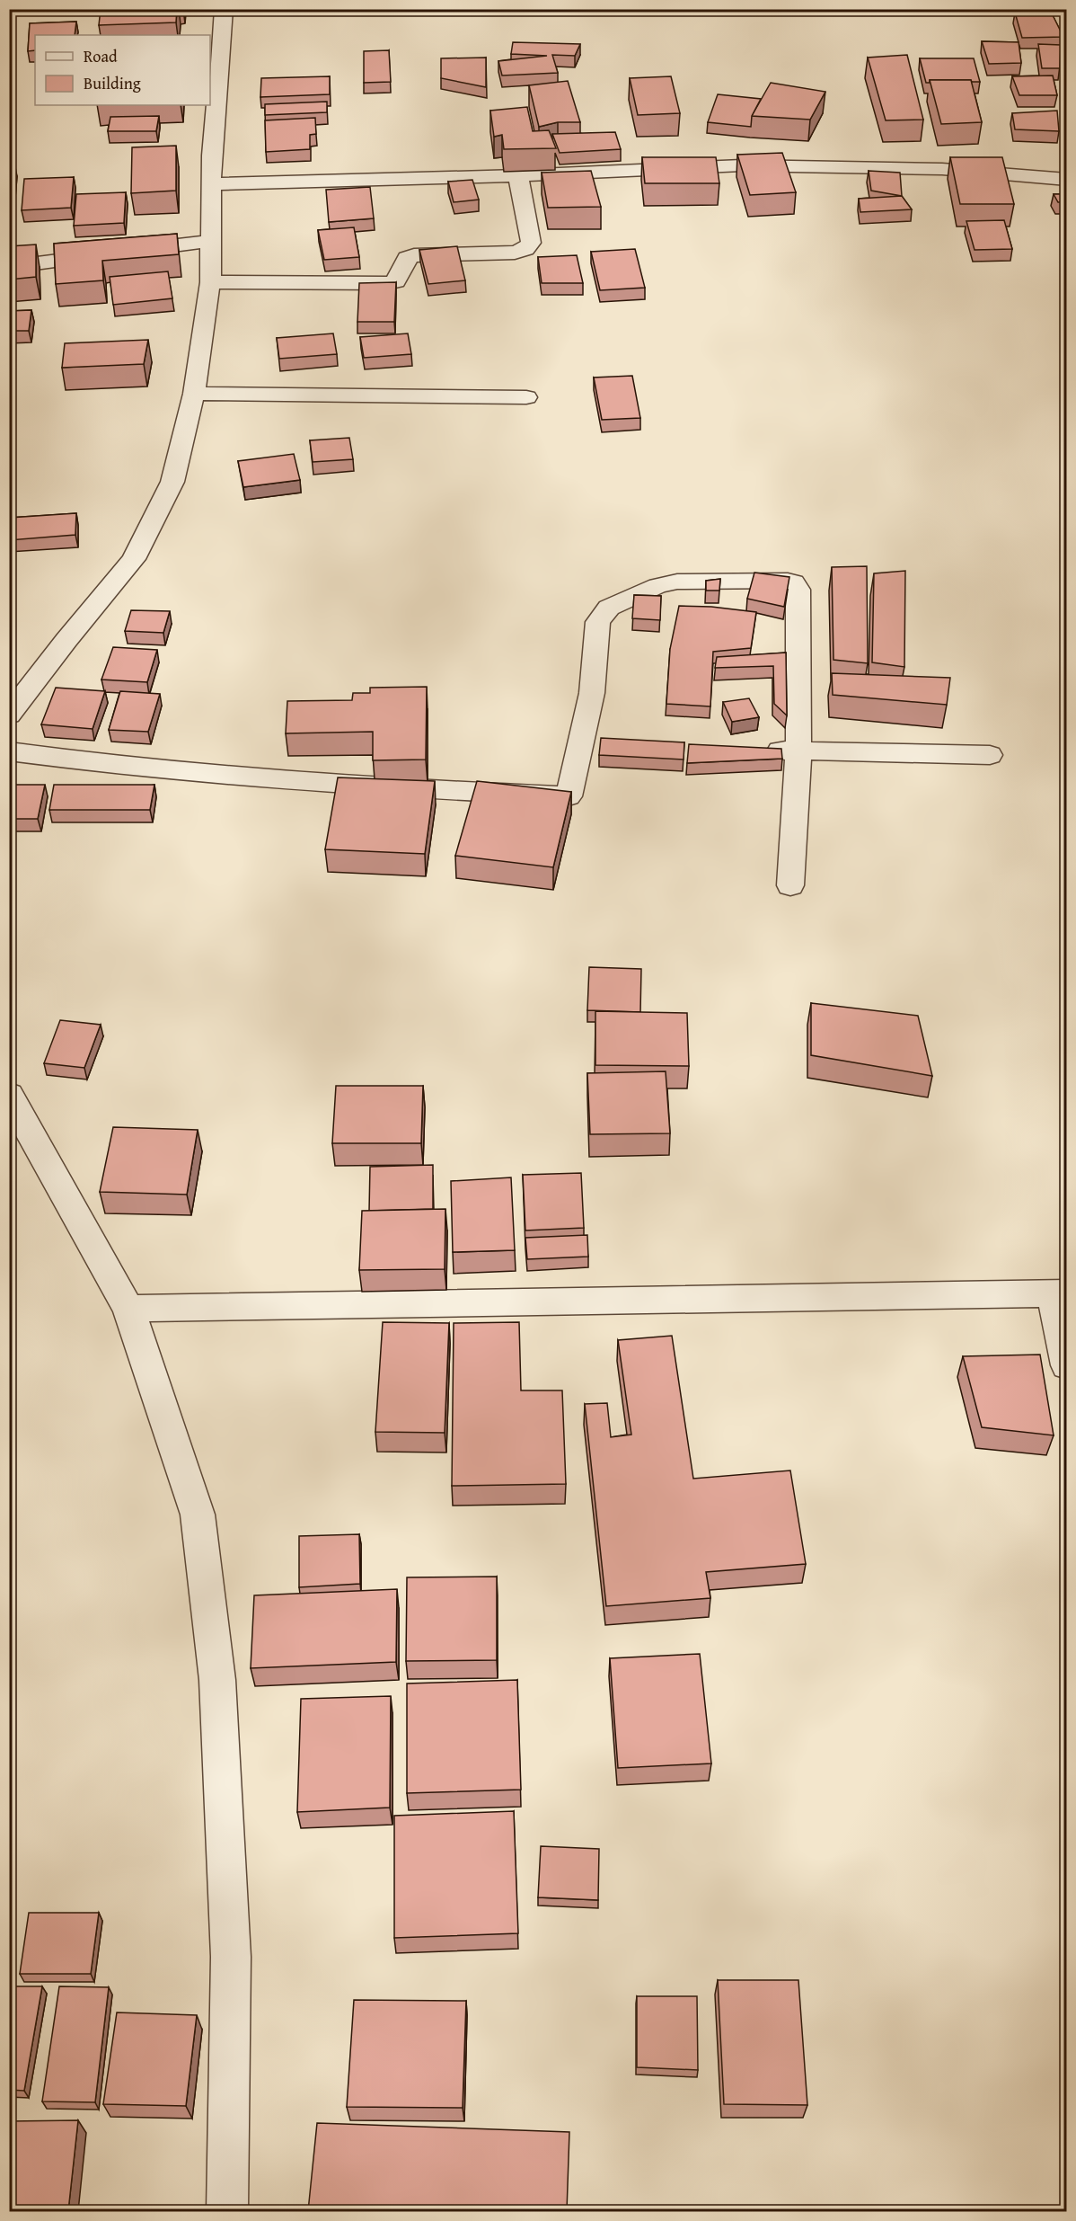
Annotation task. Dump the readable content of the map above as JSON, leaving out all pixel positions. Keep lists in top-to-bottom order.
{
  "legend": ["Road", "Building"]
}
